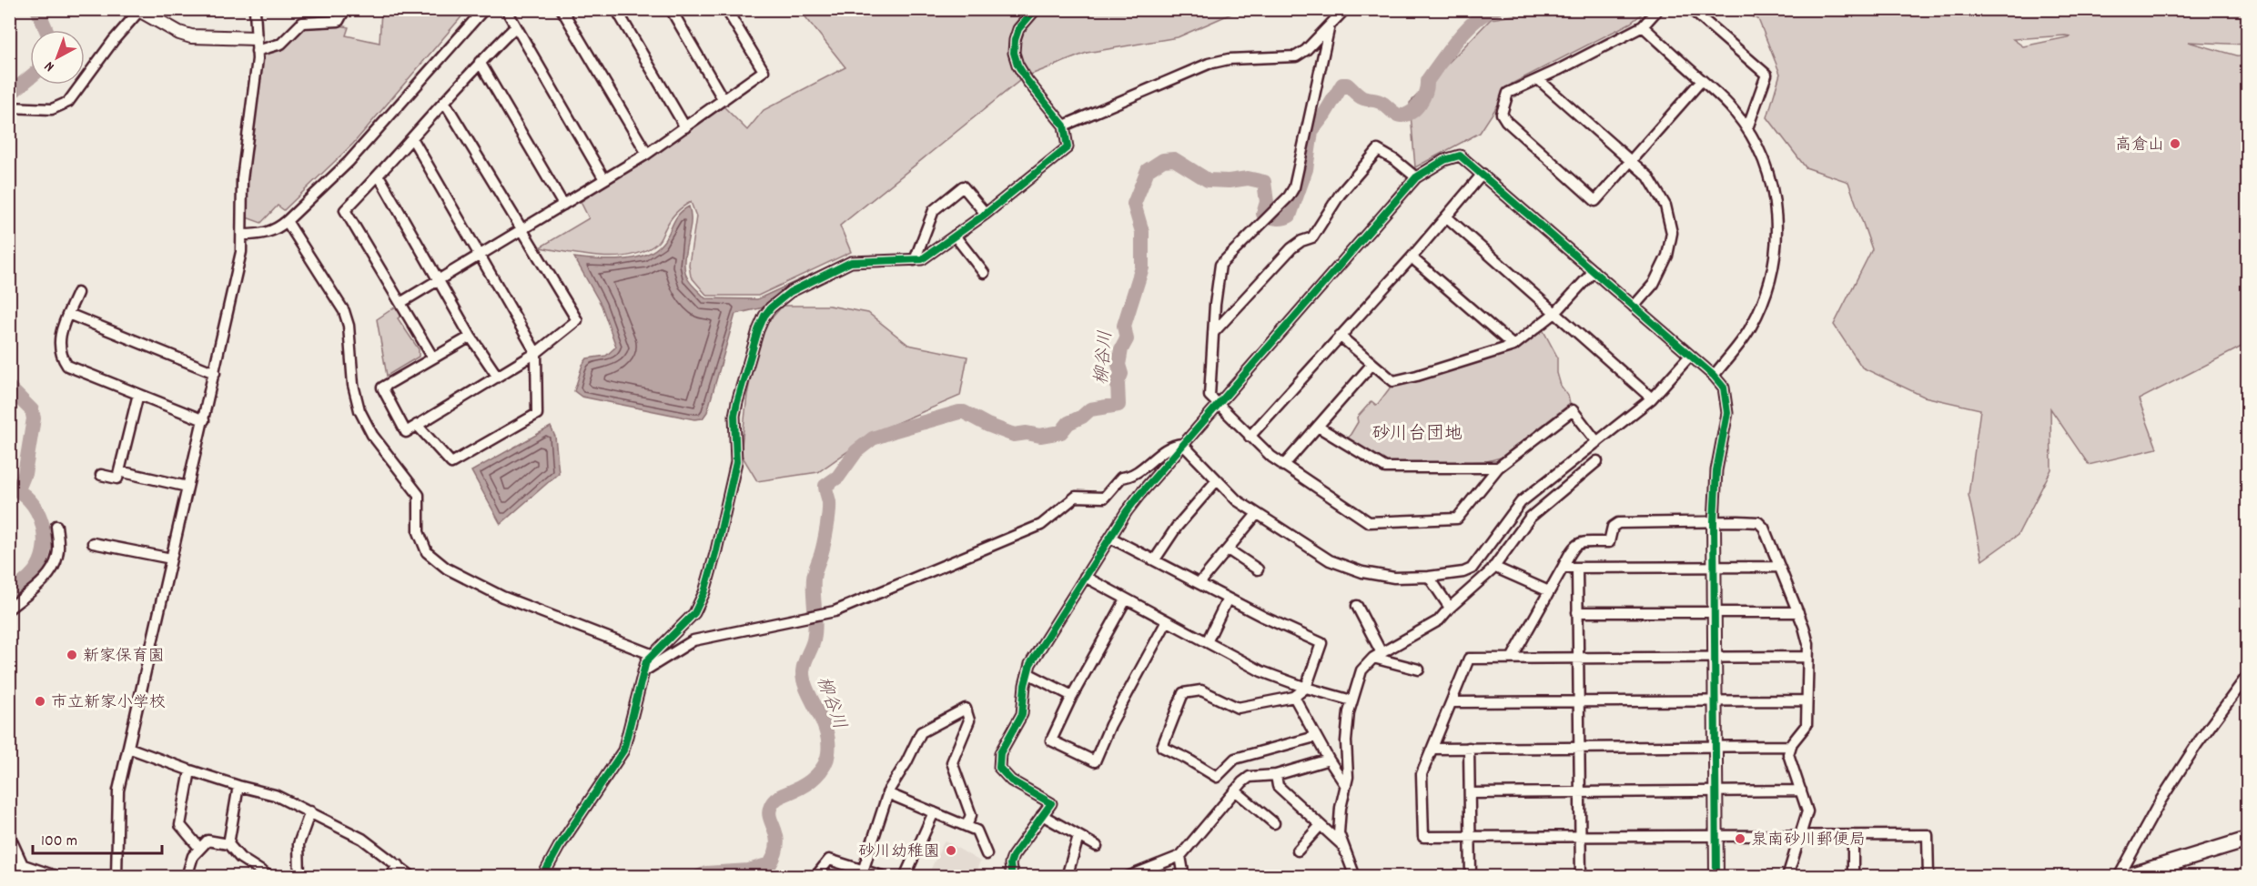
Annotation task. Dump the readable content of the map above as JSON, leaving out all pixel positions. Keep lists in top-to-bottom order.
{
  "districts": ["砂川台団地"],
  "water": ["柳谷川"],
  "places": [
    "高倉山",
    "新家保育園",
    "市立新家小学校",
    "泉南砂川郵便局",
    "砂川幼稚園"
  ],
  "scale_bar": "100 m",
  "north": "bottom left"
}
